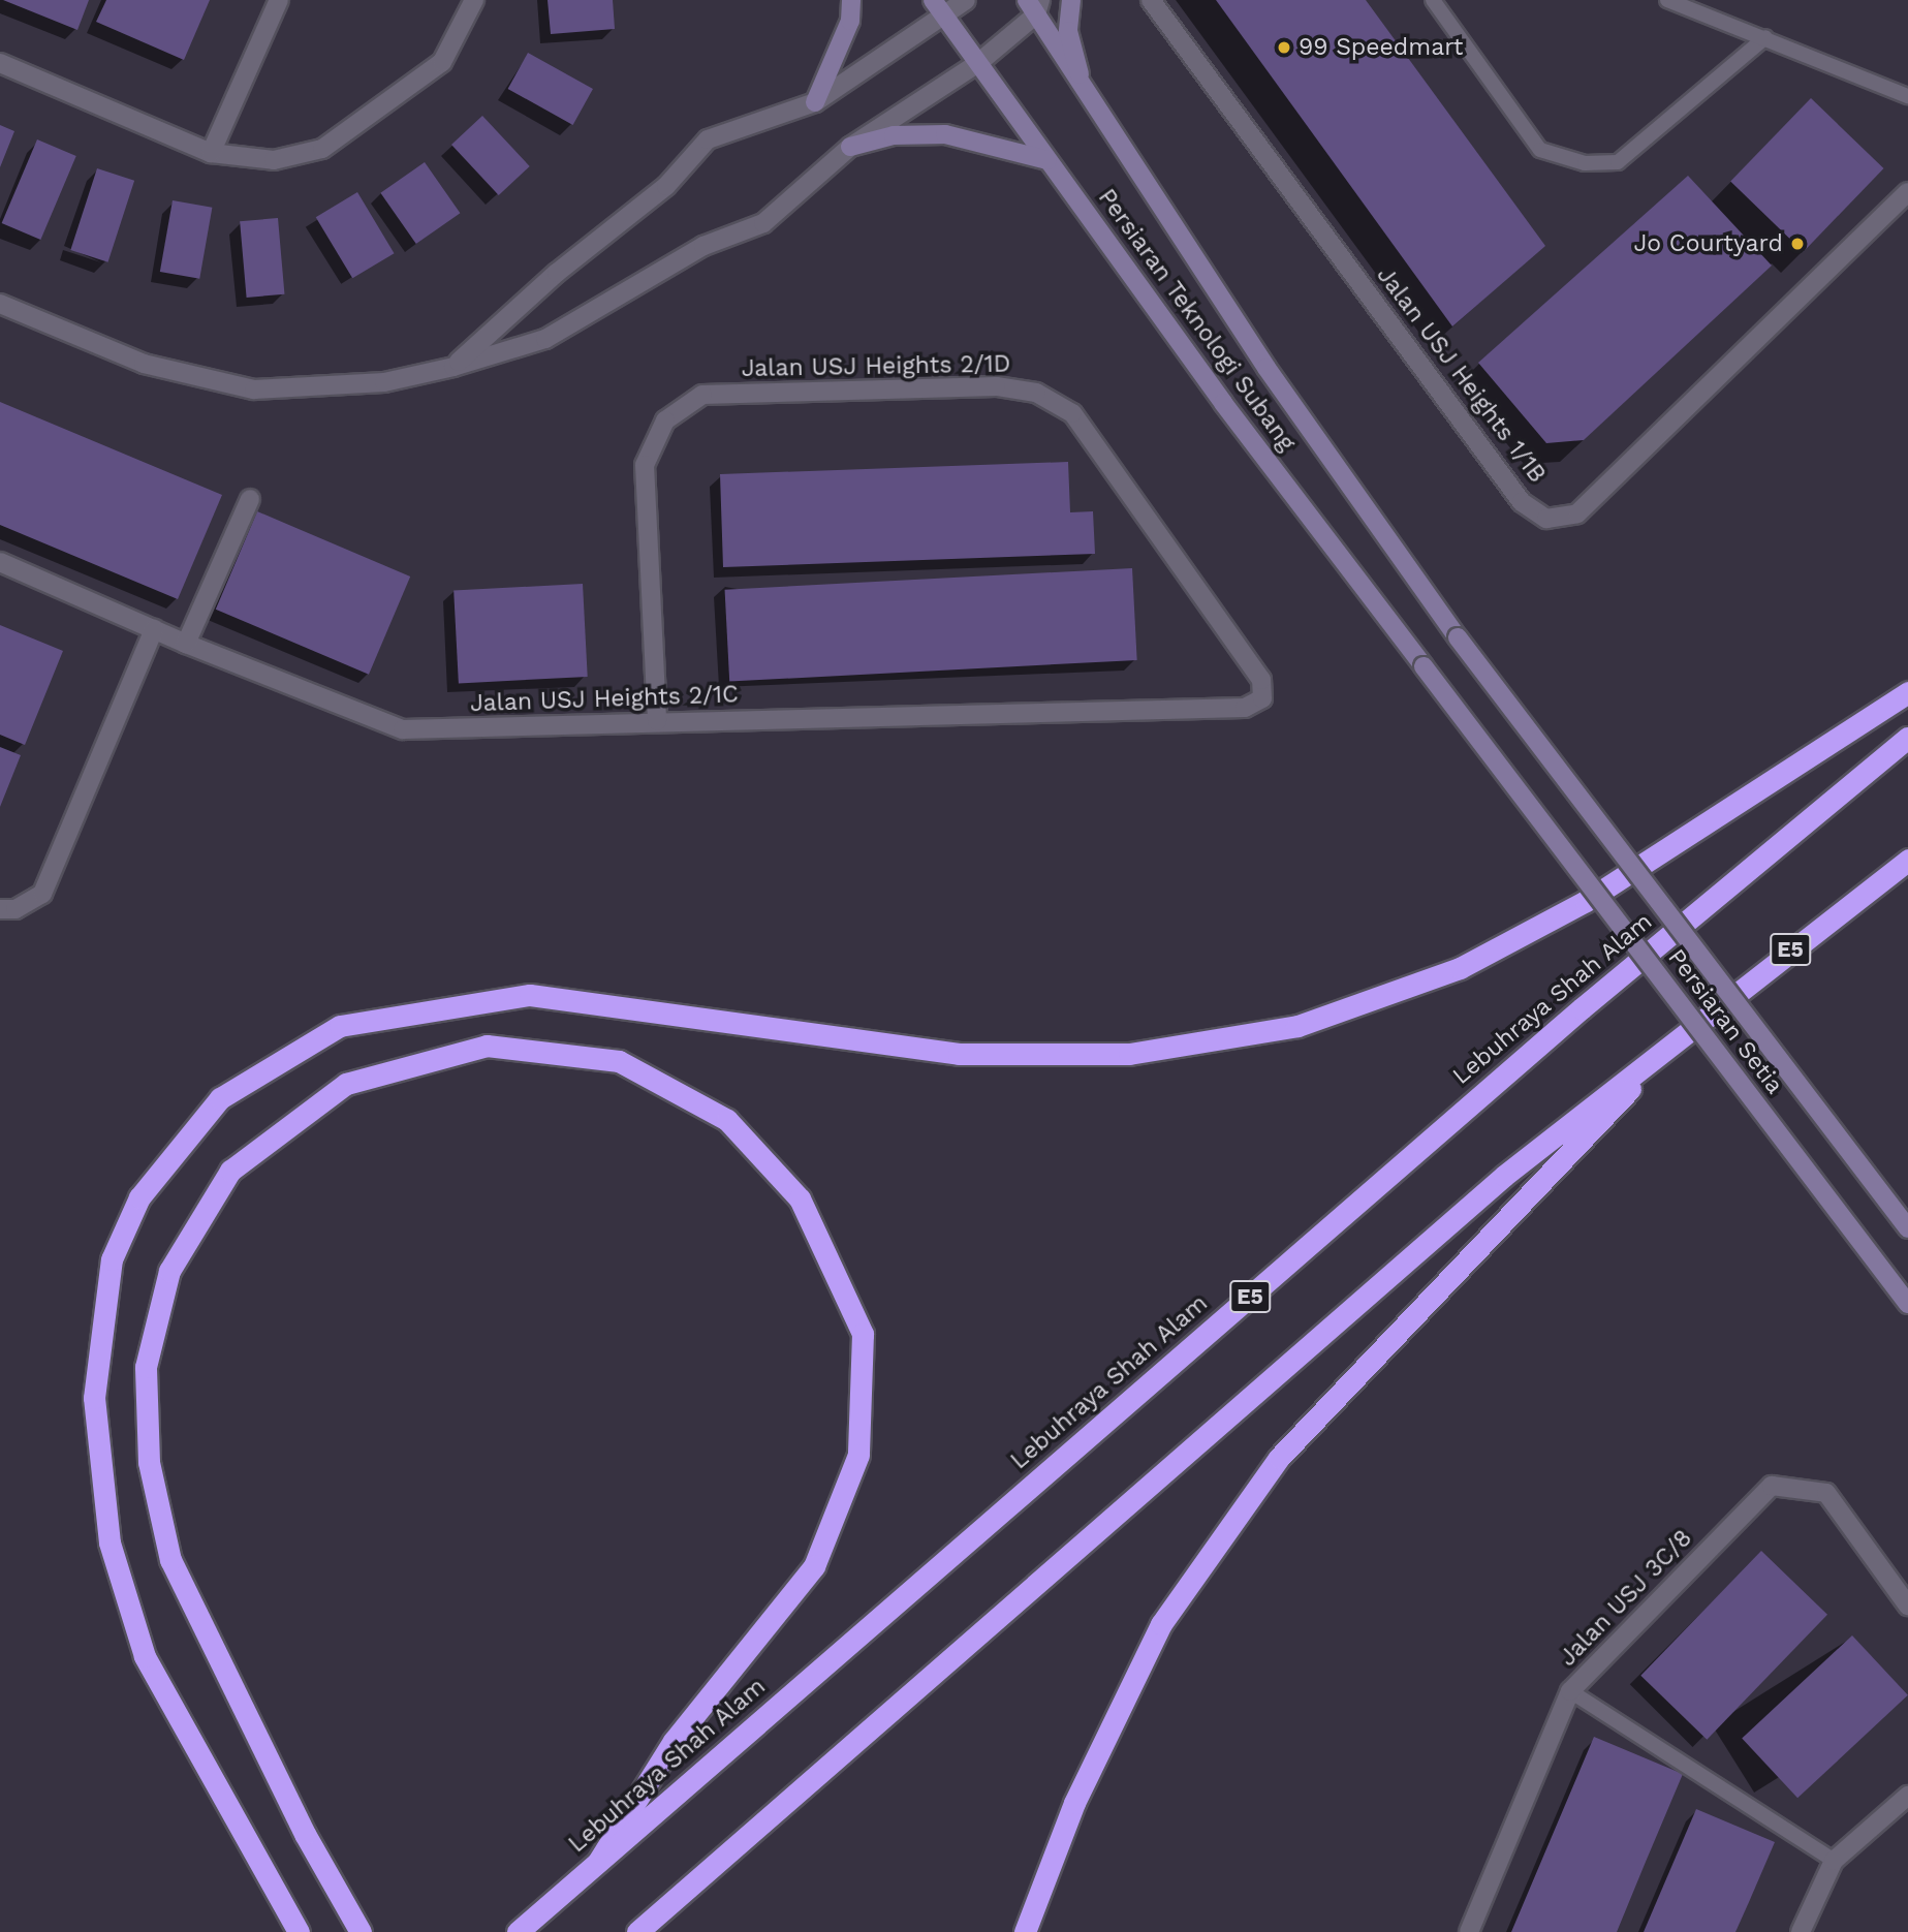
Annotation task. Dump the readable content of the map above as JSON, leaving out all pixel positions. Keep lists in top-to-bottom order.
{
  "streets": {
    "highway": ["E5", "Lebuhraya Shah Alam"],
    "main road": ["Persiaran Teknologi Subang", "Persiaran Setia"],
    "street": [
      "Jalan USJ Heights 2/1D",
      "Jalan USJ Heights 1/1B",
      "Jalan USJ Heights 2/1C",
      "Jalan USJ 3C/8"
    ]
  },
  "crossings": [
    ["Persiaran Teknologi Subang", "Persiaran Setia"],
    ["Jalan USJ Heights 2/1D", "Jalan USJ Heights 2/1C"]
  ],
  "places": ["99 Speedmart", "Jo Courtyard"]
}
